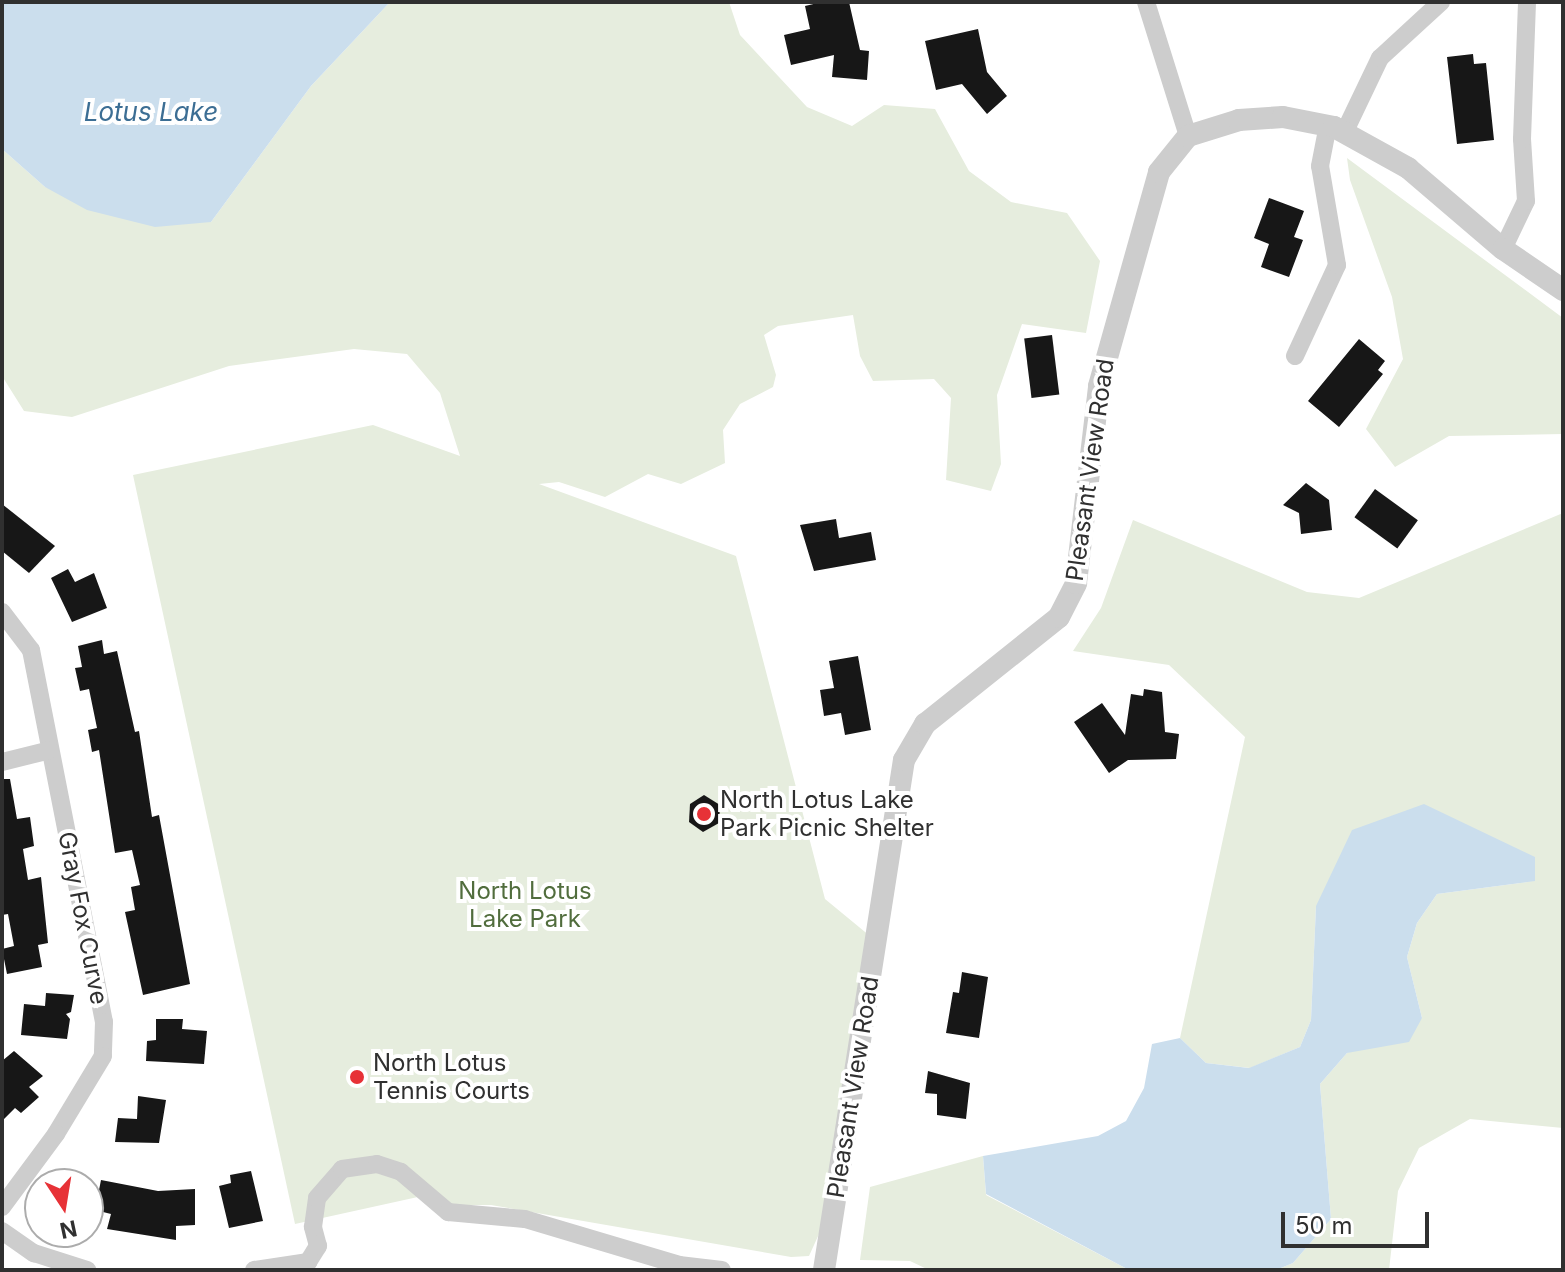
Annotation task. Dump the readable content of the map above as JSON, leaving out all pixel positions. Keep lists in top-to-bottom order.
{
  "streets": {
    "street": ["Pleasant View Road", "Gray Fox Curve"]
  },
  "water": ["Lotus Lake"],
  "parks": ["North Lotus Lake Park"],
  "places": ["North Lotus Lake Park Picnic Shelter", "North Lotus Tennis Courts"],
  "scale_bar": "50 m",
  "north": "bottom"
}
